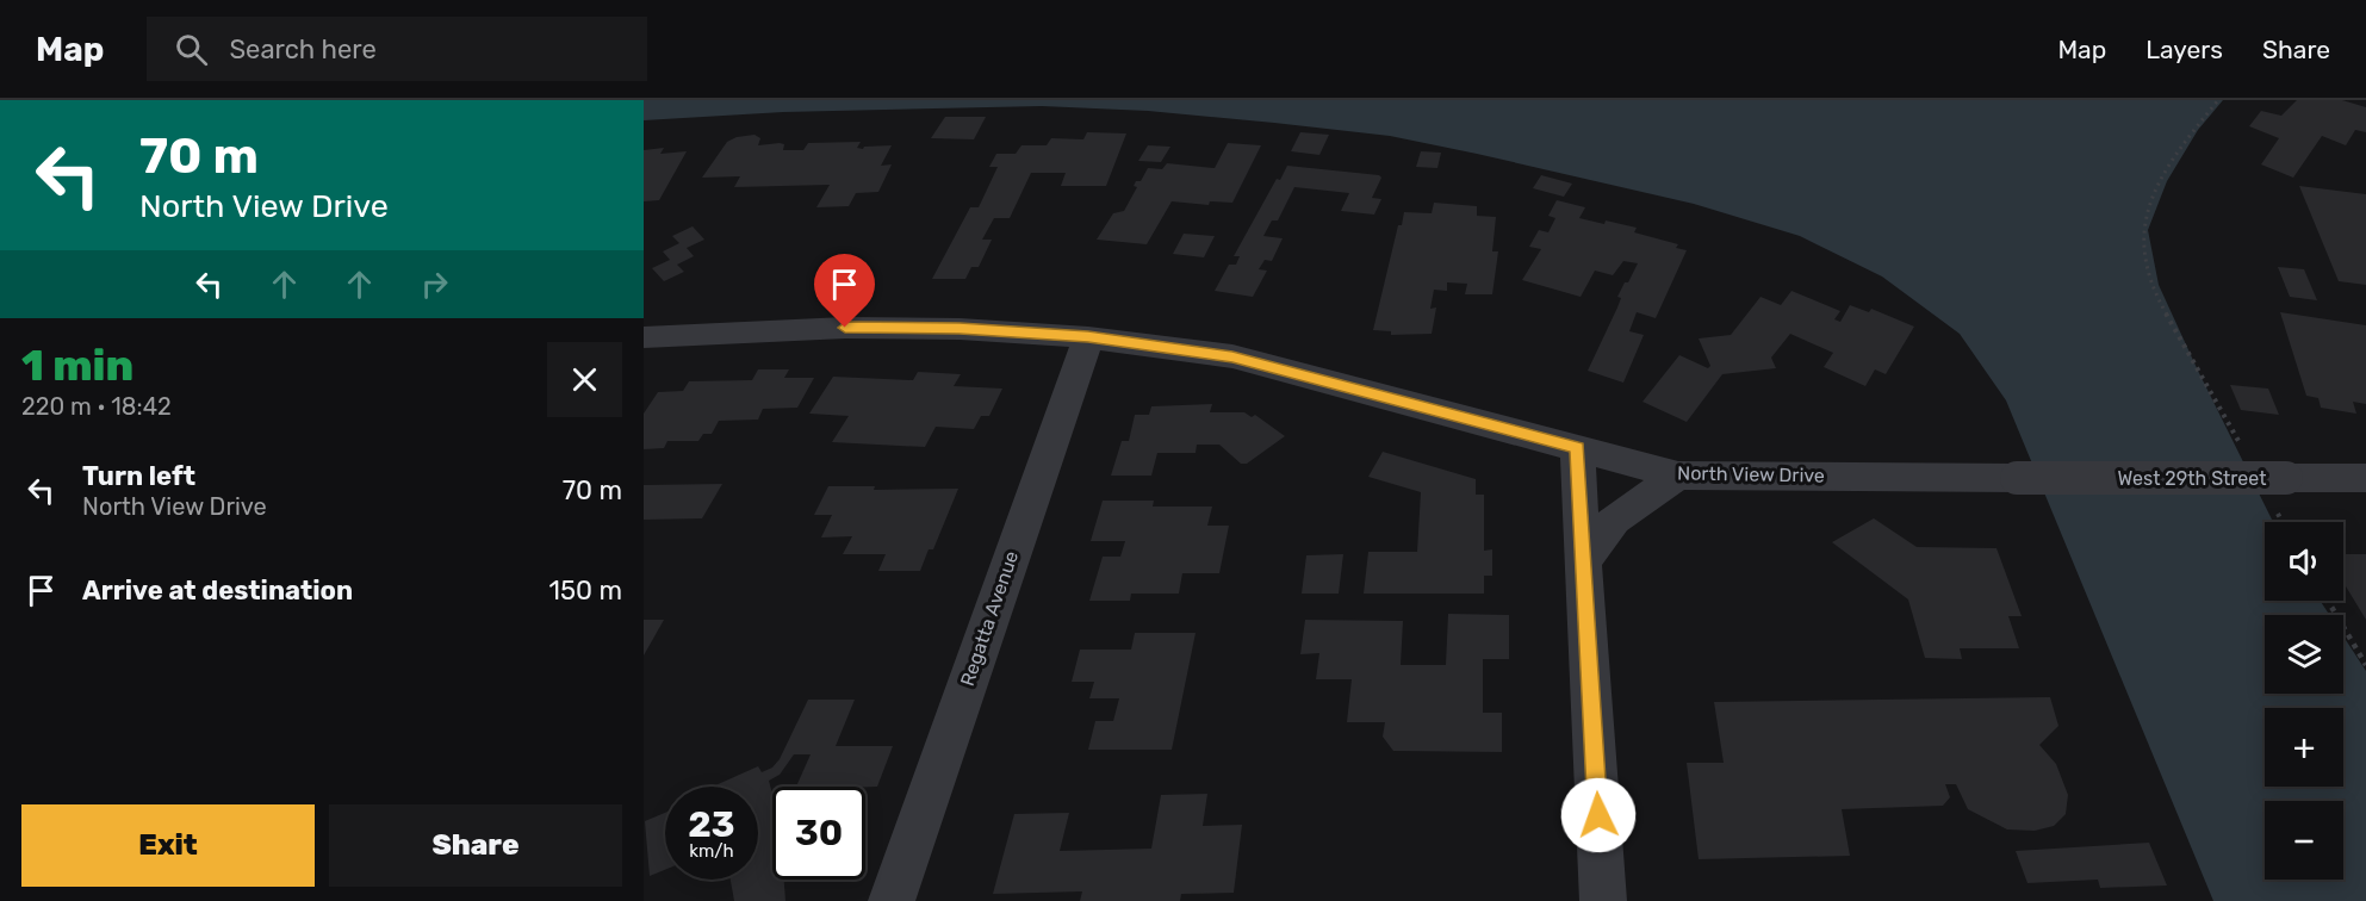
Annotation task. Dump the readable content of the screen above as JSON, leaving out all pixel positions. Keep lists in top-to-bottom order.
{
  "streets": {
    "street": ["North View Drive", "West 29th Street", "Regatta Avenue"]
  },
  "crossings": [
    ["North View Drive", "West 29th Street"],
    ["North View Drive", "Regatta Avenue"]
  ],
  "page": {
    "header": "Map",
    "search": "Search here",
    "nav": ["Map", "Layers", "Share"],
    "turn": ["70 m", "North View Drive"],
    "heading": ["1 min", "220 m · 18:42"],
    "list": [
      {
        "name": "Turn left",
        "note": "North View Drive",
        "value": "70 m"
      },
      {
        "name": "Arrive at destination",
        "value": "150 m"
      }
    ],
    "map_buttons": ["+", "−"],
    "speed": "23 km/h",
    "limit": "30",
    "buttons": ["Exit", "Share"]
  }
}
